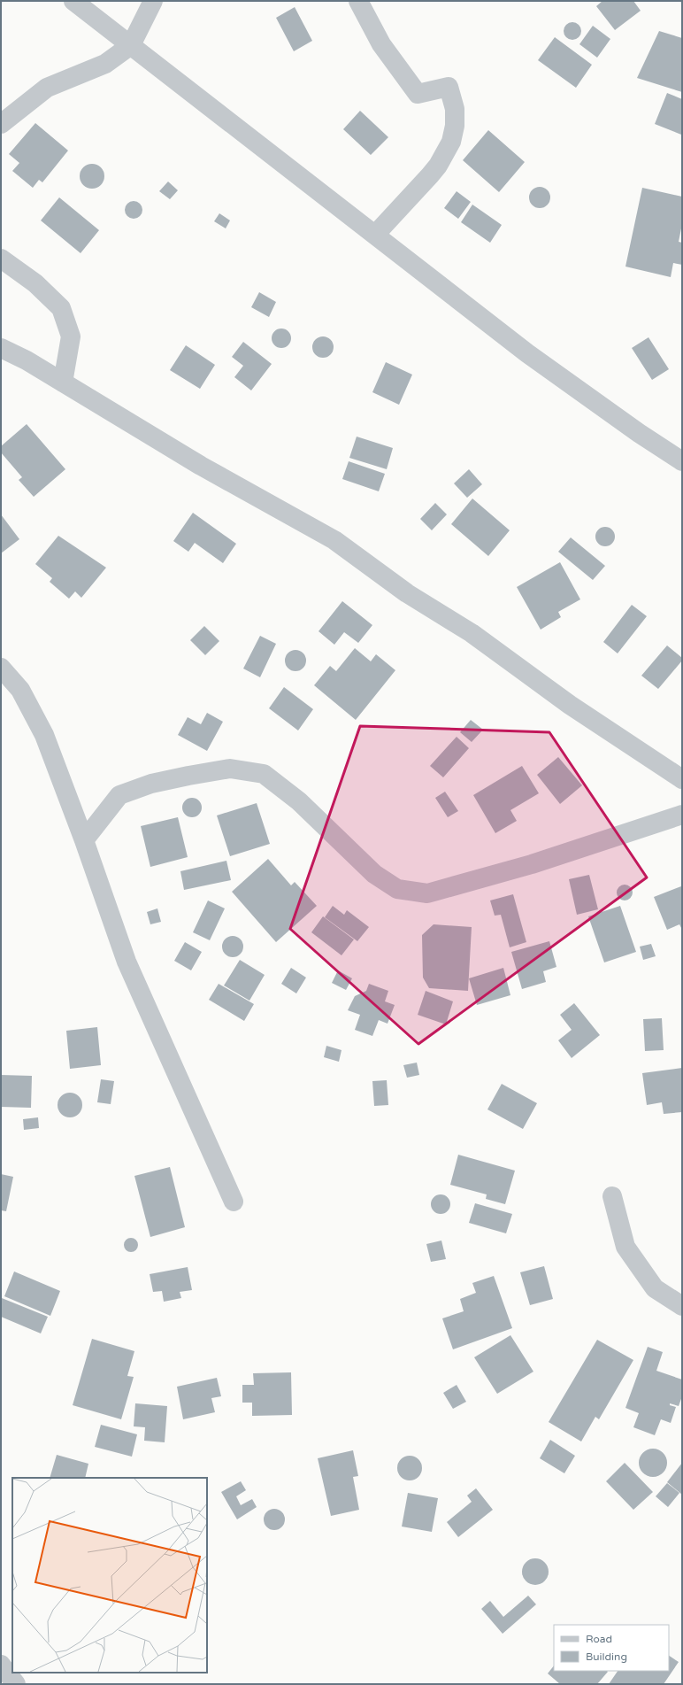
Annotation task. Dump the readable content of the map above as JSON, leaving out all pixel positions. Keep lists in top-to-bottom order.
{
  "legend": ["Road", "Building"]
}
